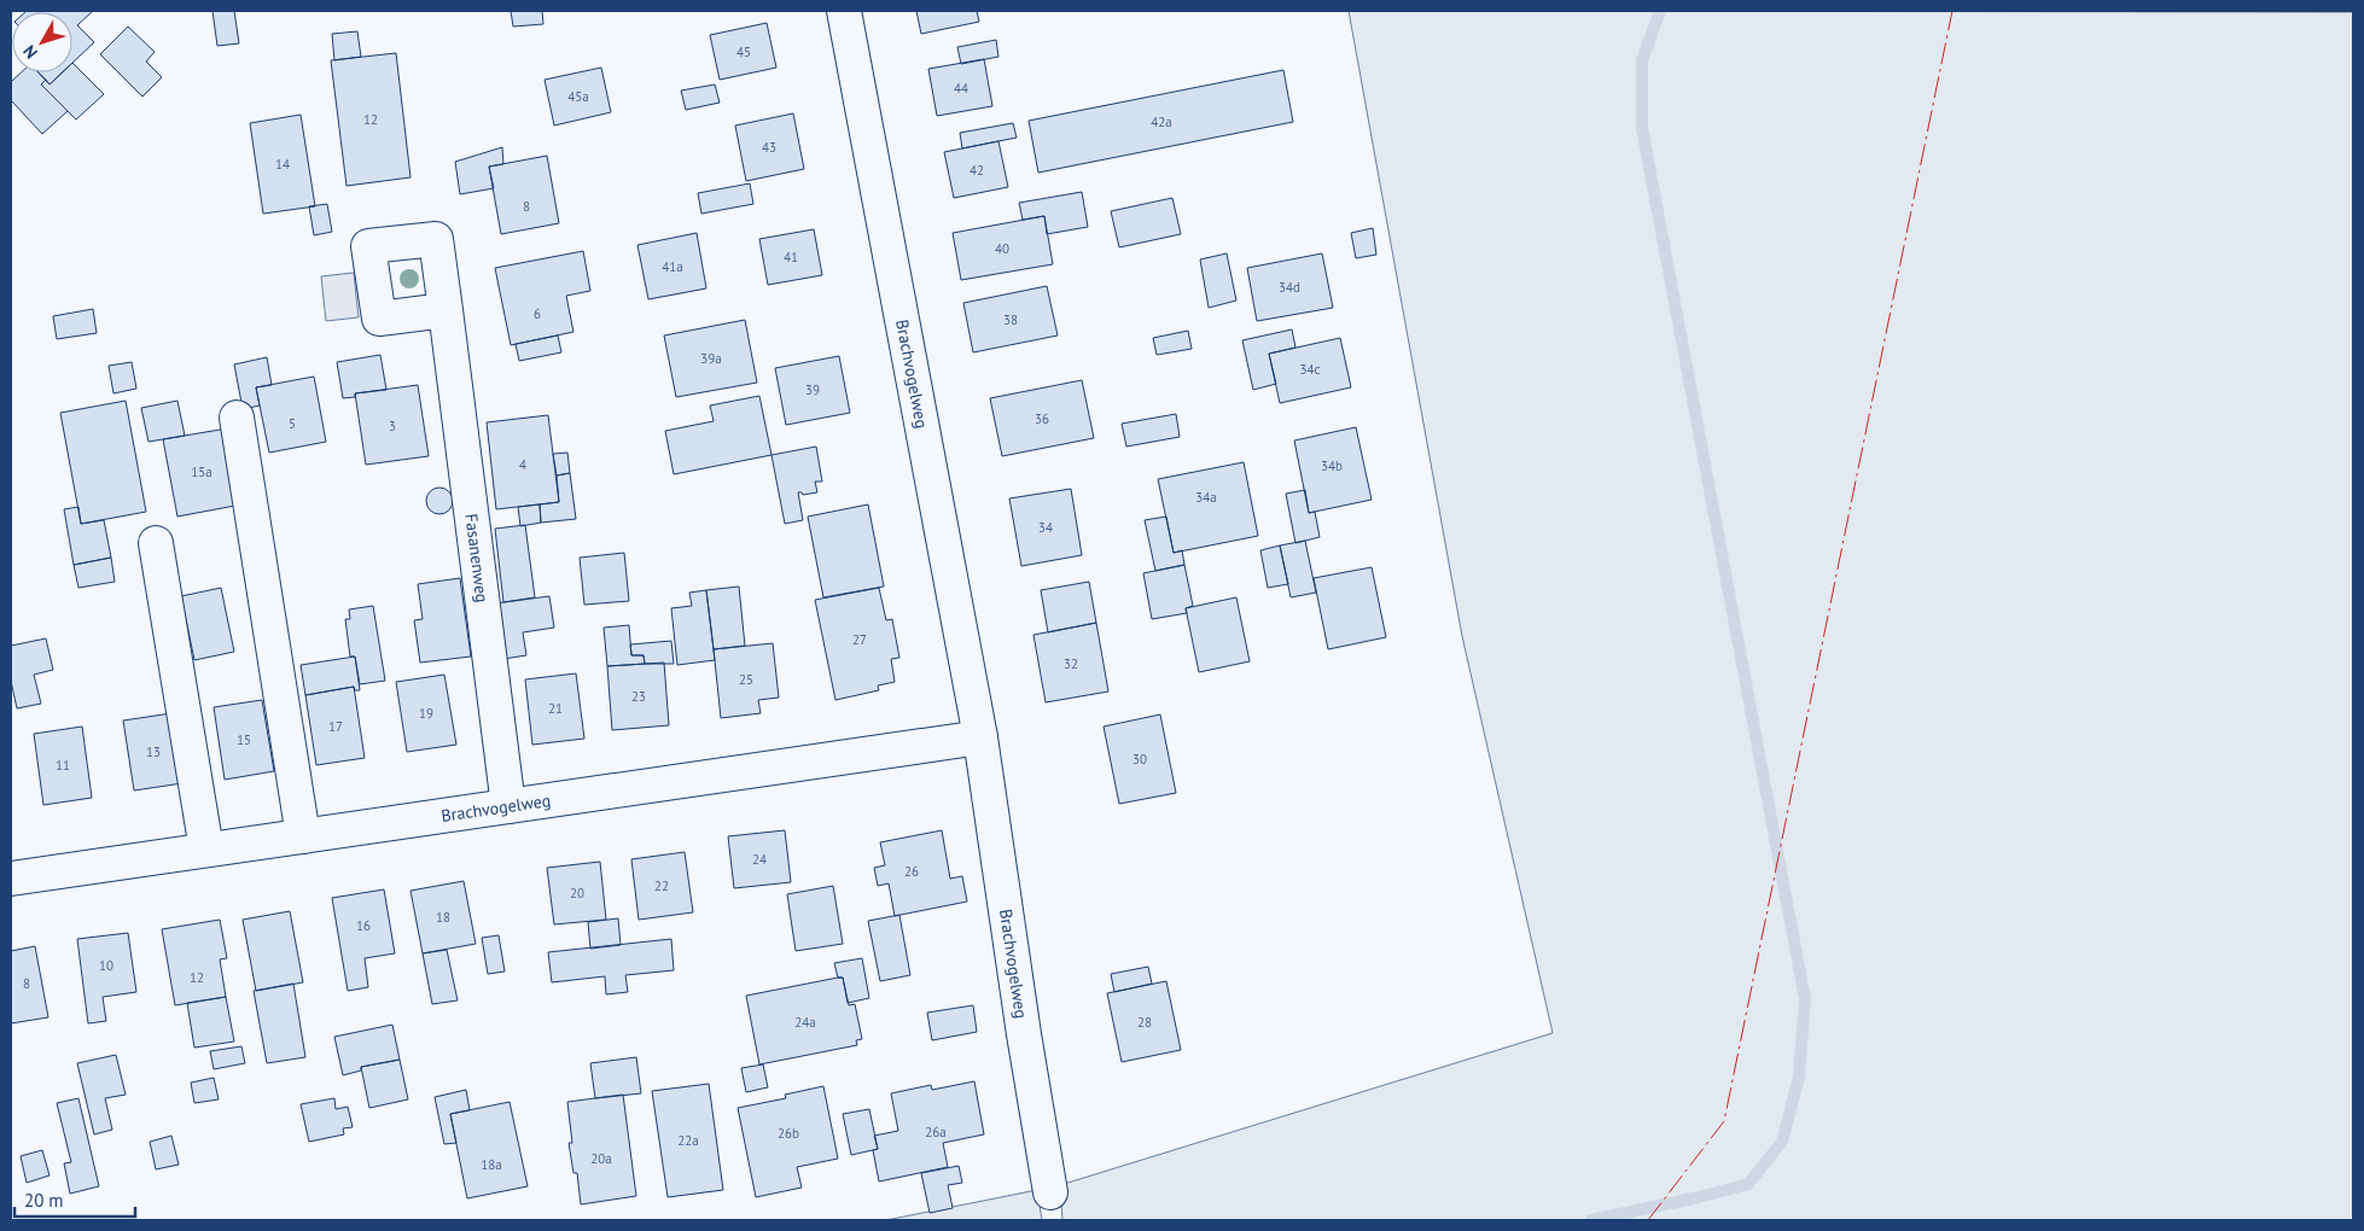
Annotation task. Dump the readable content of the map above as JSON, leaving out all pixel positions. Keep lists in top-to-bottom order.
{
  "streets": {
    "street": ["Brachvogelweg", "Fasanenweg"]
  },
  "crossings": [
    ["Brachvogelweg", "Fasanenweg"]
  ],
  "house_numbers": [
    "45",
    "44",
    "45a",
    "12",
    "42a",
    "43",
    "14",
    "42",
    "8",
    "40",
    "41",
    "41a",
    "34d",
    "6",
    "38",
    "39a",
    "34c",
    "39",
    "36",
    "5",
    "3",
    "4",
    "34b",
    "15a",
    "34a",
    "34",
    "27",
    "32",
    "25",
    "23",
    "21",
    "19",
    "17",
    "15",
    "13",
    "30",
    "11",
    "24",
    "26",
    "22",
    "20",
    "18",
    "16",
    "10",
    "12",
    "8",
    "24a",
    "28",
    "26a",
    "26b",
    "22a",
    "20a",
    "18a"
  ],
  "scale_bar": "20 m",
  "north": "bottom left"
}
